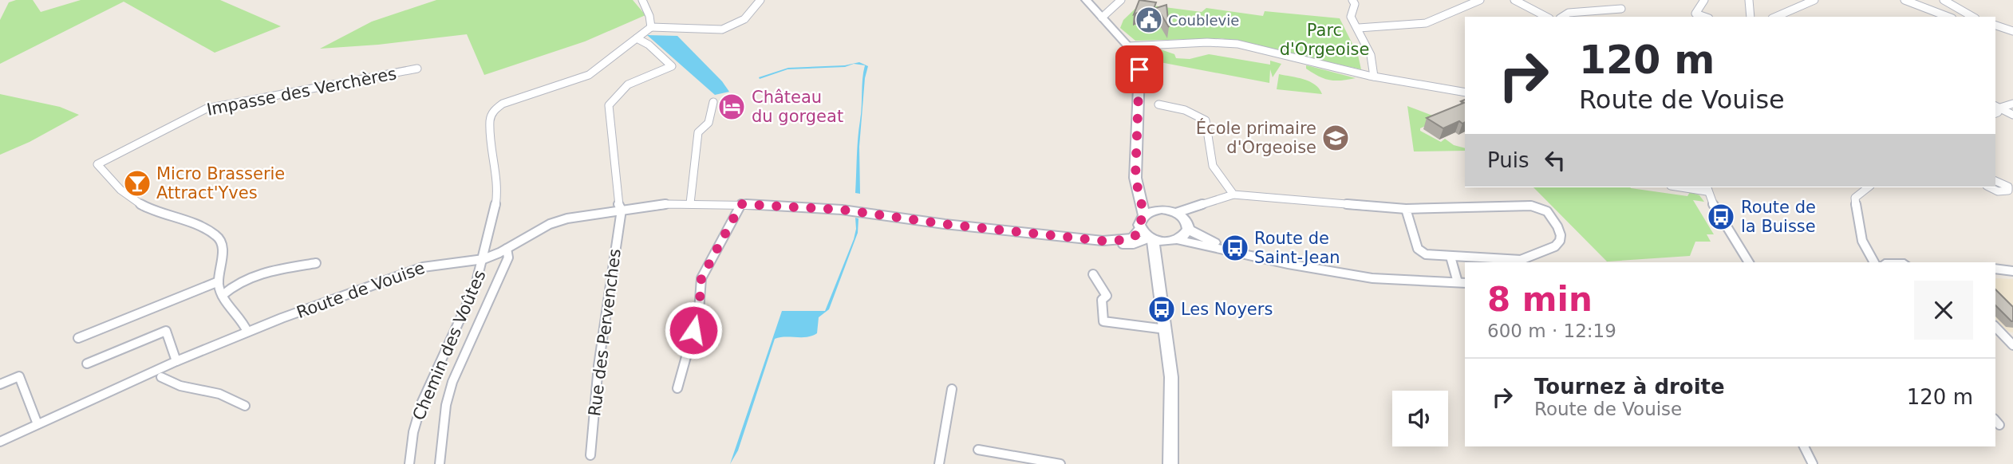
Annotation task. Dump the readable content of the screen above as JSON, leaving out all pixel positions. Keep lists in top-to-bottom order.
{
  "streets": {
    "street": [
      "Impasse des Verchères",
      "Route de Vouise",
      "Rue des Pervenches",
      "Chemin des Voûtes"
    ]
  },
  "crossings": [
    ["Route de Vouise", "Rue des Pervenches"],
    ["Route de Vouise", "Chemin des Voûtes"]
  ],
  "parks": ["Parc d'Orgeoise"],
  "places": {
    "public building": ["Coublevie"],
    "hotel": ["Château du gorgeat"],
    "school or university": ["École primaire d'Orgeoise"],
    "bar": ["Micro Brasserie Attract'Yves"],
    "bus stop": ["Route de la Buisse", "Route de Saint-Jean", "Les Noyers"]
  },
  "page": {
    "turn": ["120 m", "Route de Vouise"],
    "then": "Puis",
    "heading": ["8 min", "600 m · 12:19"],
    "list": [
      {
        "name": "Tournez à droite",
        "note": "Route de Vouise",
        "value": "120 m"
      }
    ]
  }
}
